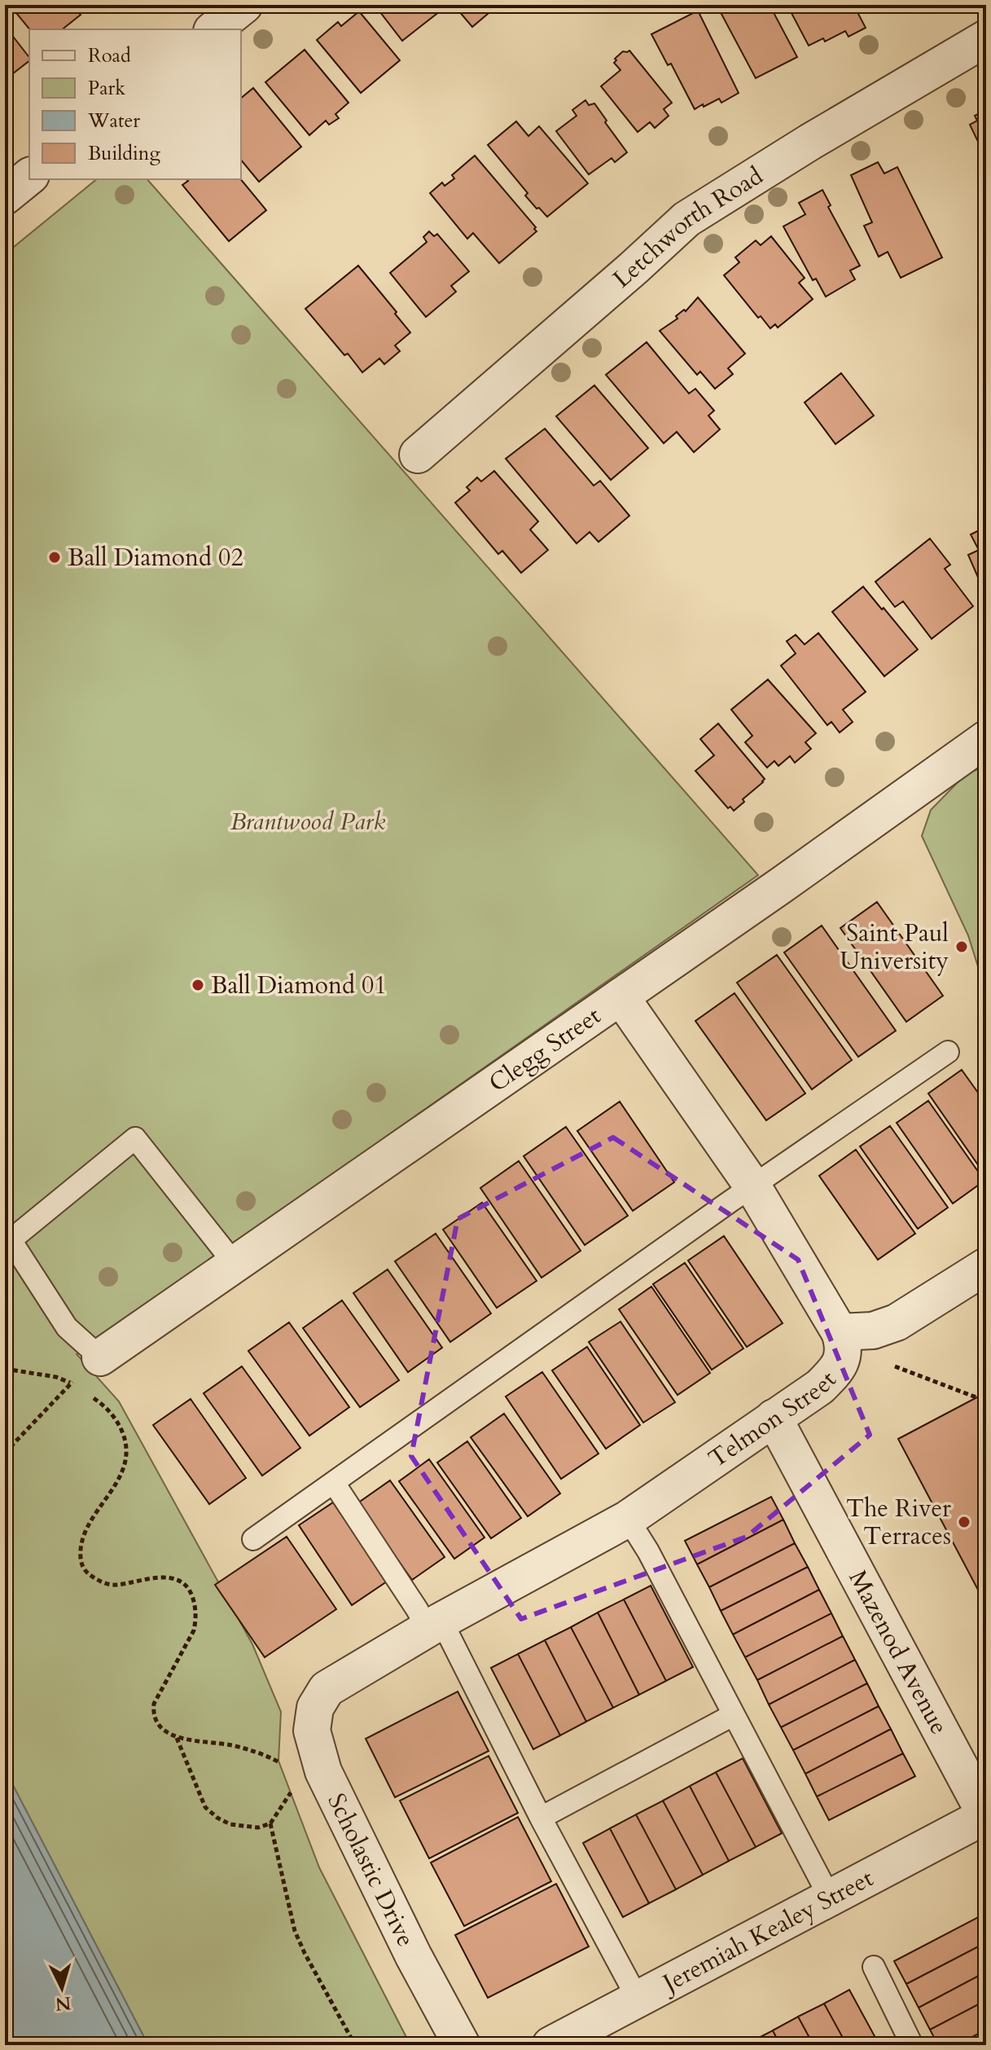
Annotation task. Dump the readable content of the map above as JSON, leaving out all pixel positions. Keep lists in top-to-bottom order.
{
  "streets": {
    "street": [
      "Letchworth Road",
      "Clegg Street",
      "Telmon Street",
      "Mazenod Avenue",
      "Scholastic Drive",
      "Jeremiah Kealey Street"
    ]
  },
  "crossings": [
    ["Clegg Street", "Telmon Street"],
    ["Telmon Street", "Mazenod Avenue"],
    ["Telmon Street", "Scholastic Drive"],
    ["Mazenod Avenue", "Jeremiah Kealey Street"]
  ],
  "parks": ["Brantwood Park"],
  "places": [
    "Ball Diamond 02",
    "Saint Paul University",
    "Ball Diamond 01",
    "The River Terraces"
  ],
  "legend": [
    "Road",
    "Park",
    "Water",
    "Building"
  ],
  "north": "bottom"
}
